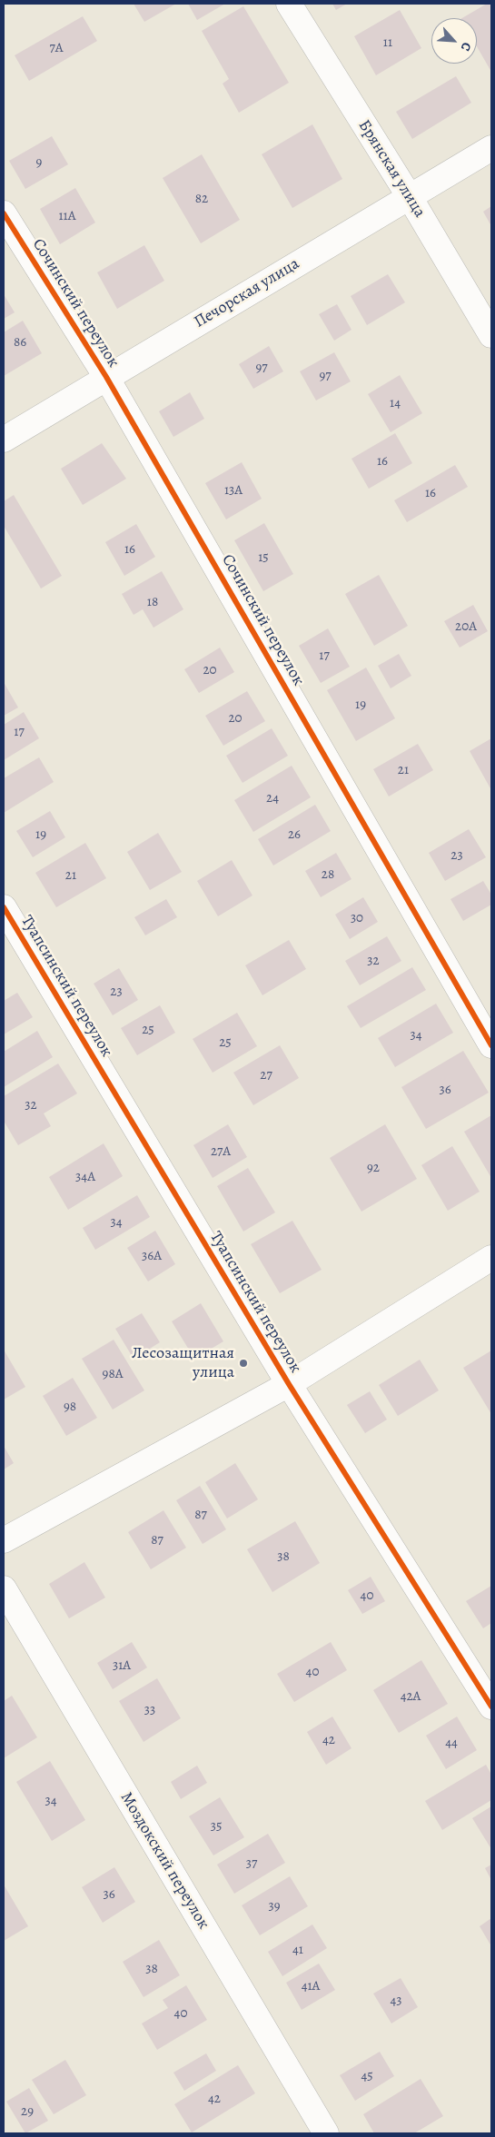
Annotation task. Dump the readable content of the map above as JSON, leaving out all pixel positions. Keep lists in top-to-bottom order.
{
  "streets": {
    "street": [
      "Брянская улица",
      "Печорская улица",
      "Сочинский переулок",
      "Туапсинский переулок",
      "Моздокский переулок"
    ]
  },
  "crossings": [
    ["Брянская улица", "Печорская улица"],
    ["Печорская улица", "Сочинский переулок"]
  ],
  "places": ["Лесозащитная улица"],
  "house_numbers": [
    "11",
    "7А",
    "9",
    "82",
    "11А",
    "86",
    "97",
    "97",
    "14",
    "16",
    "13А",
    "16",
    "16",
    "15",
    "18",
    "20А",
    "17",
    "20",
    "19",
    "20",
    "17",
    "21",
    "24",
    "19",
    "26",
    "23",
    "28",
    "21",
    "30",
    "32",
    "23",
    "25",
    "34",
    "25",
    "27",
    "36",
    "32",
    "27А",
    "92",
    "34А",
    "34",
    "36А",
    "98А",
    "98",
    "87",
    "87",
    "38",
    "40",
    "31А",
    "40",
    "42А",
    "33",
    "42",
    "44",
    "34",
    "35",
    "37",
    "36",
    "39",
    "41",
    "38",
    "41А",
    "43",
    "40",
    "45",
    "42",
    "29"
  ],
  "north": "bottom right"
}
